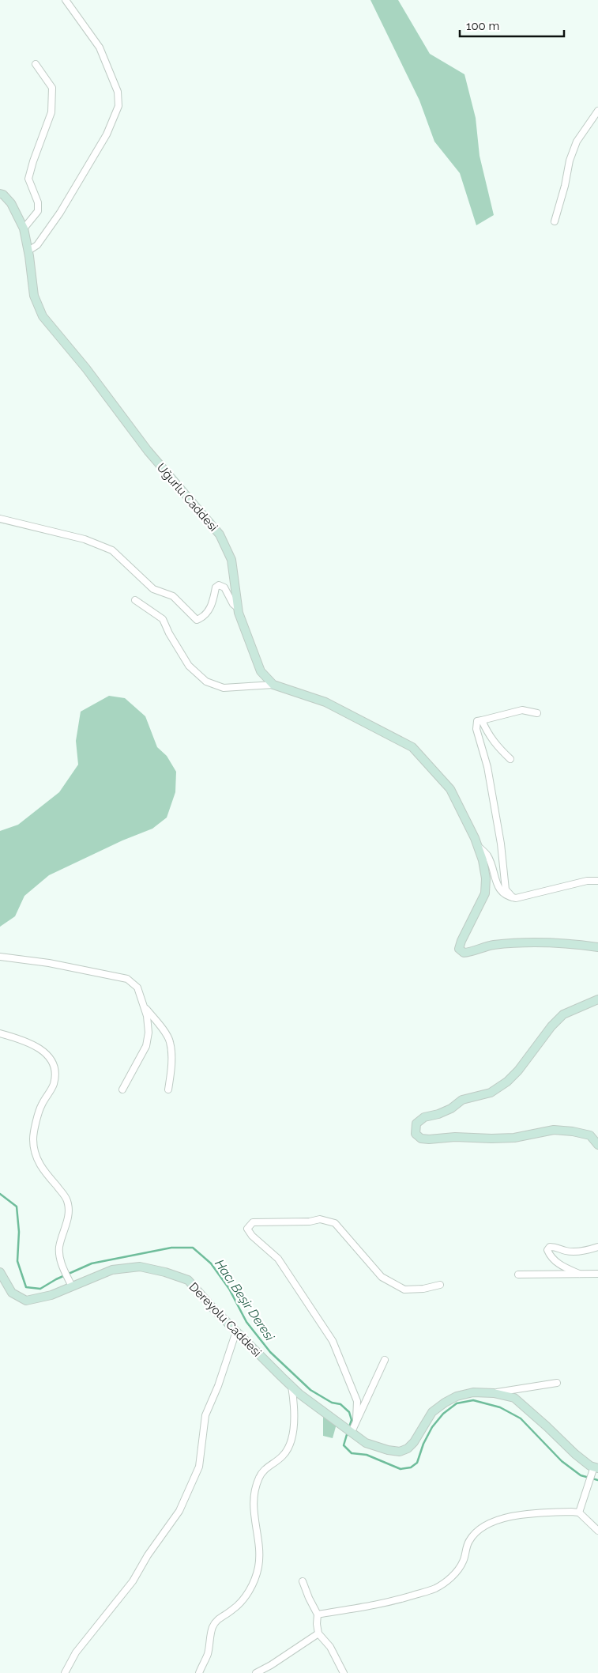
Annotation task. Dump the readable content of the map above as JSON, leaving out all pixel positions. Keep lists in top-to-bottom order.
{
  "streets": {
    "street": ["Uğurlu Caddesi", "Dereyolu Caddesi"]
  },
  "water": ["Hacı Beşir Deresi"],
  "scale_bar": "100 m"
}
